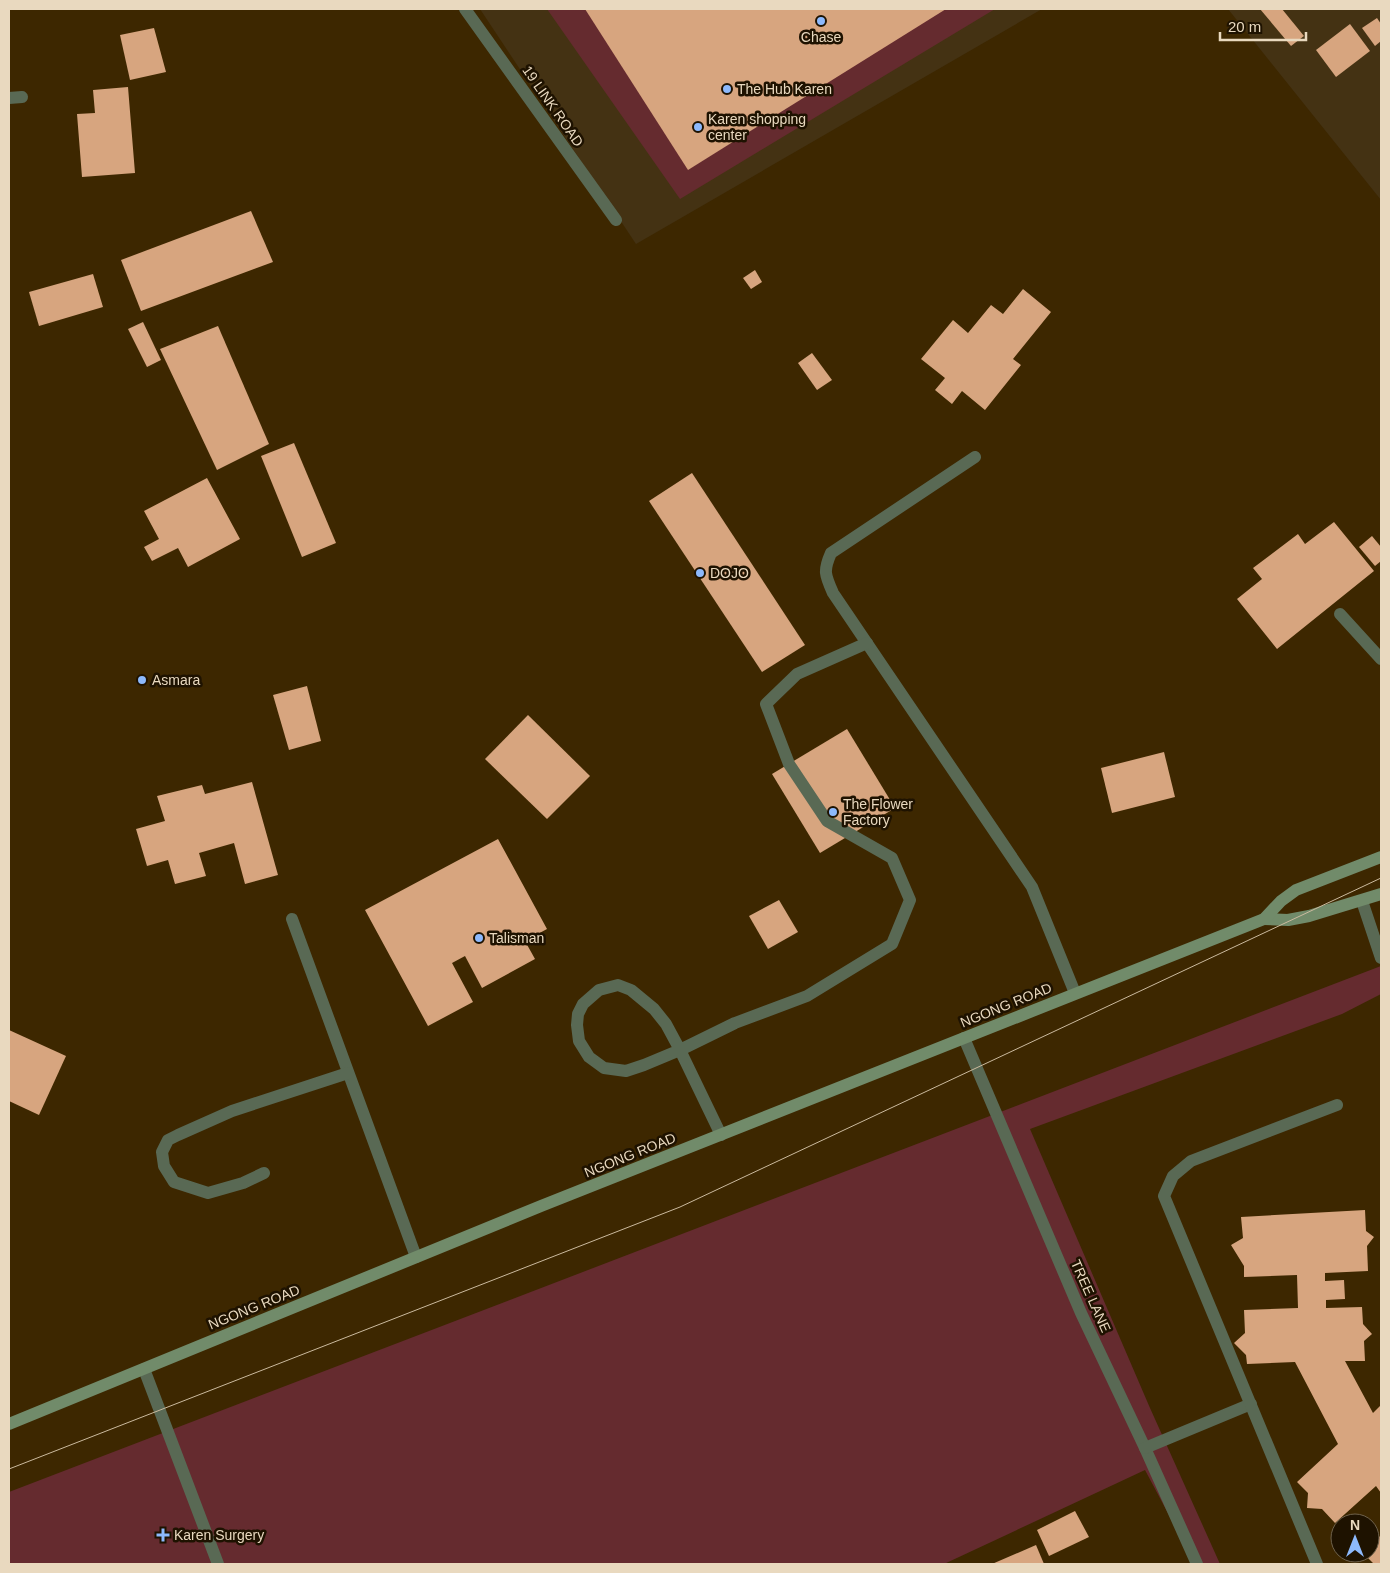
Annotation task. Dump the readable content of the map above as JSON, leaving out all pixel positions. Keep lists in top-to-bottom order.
{
  "streets": {
    "main road": ["NGONG ROAD"],
    "street": ["19 LINK ROAD", "TREE LANE"]
  },
  "crossings": [
    ["NGONG ROAD", "TREE LANE"]
  ],
  "places": {
    "other": [
      "Chase",
      "The Hub Karen",
      "Karen shopping center",
      "DOJO",
      "Asmara",
      "The Flower Factory",
      "Talisman"
    ],
    "health": ["Karen Surgery"]
  },
  "scale_bar": "20 m",
  "north": "top"
}
